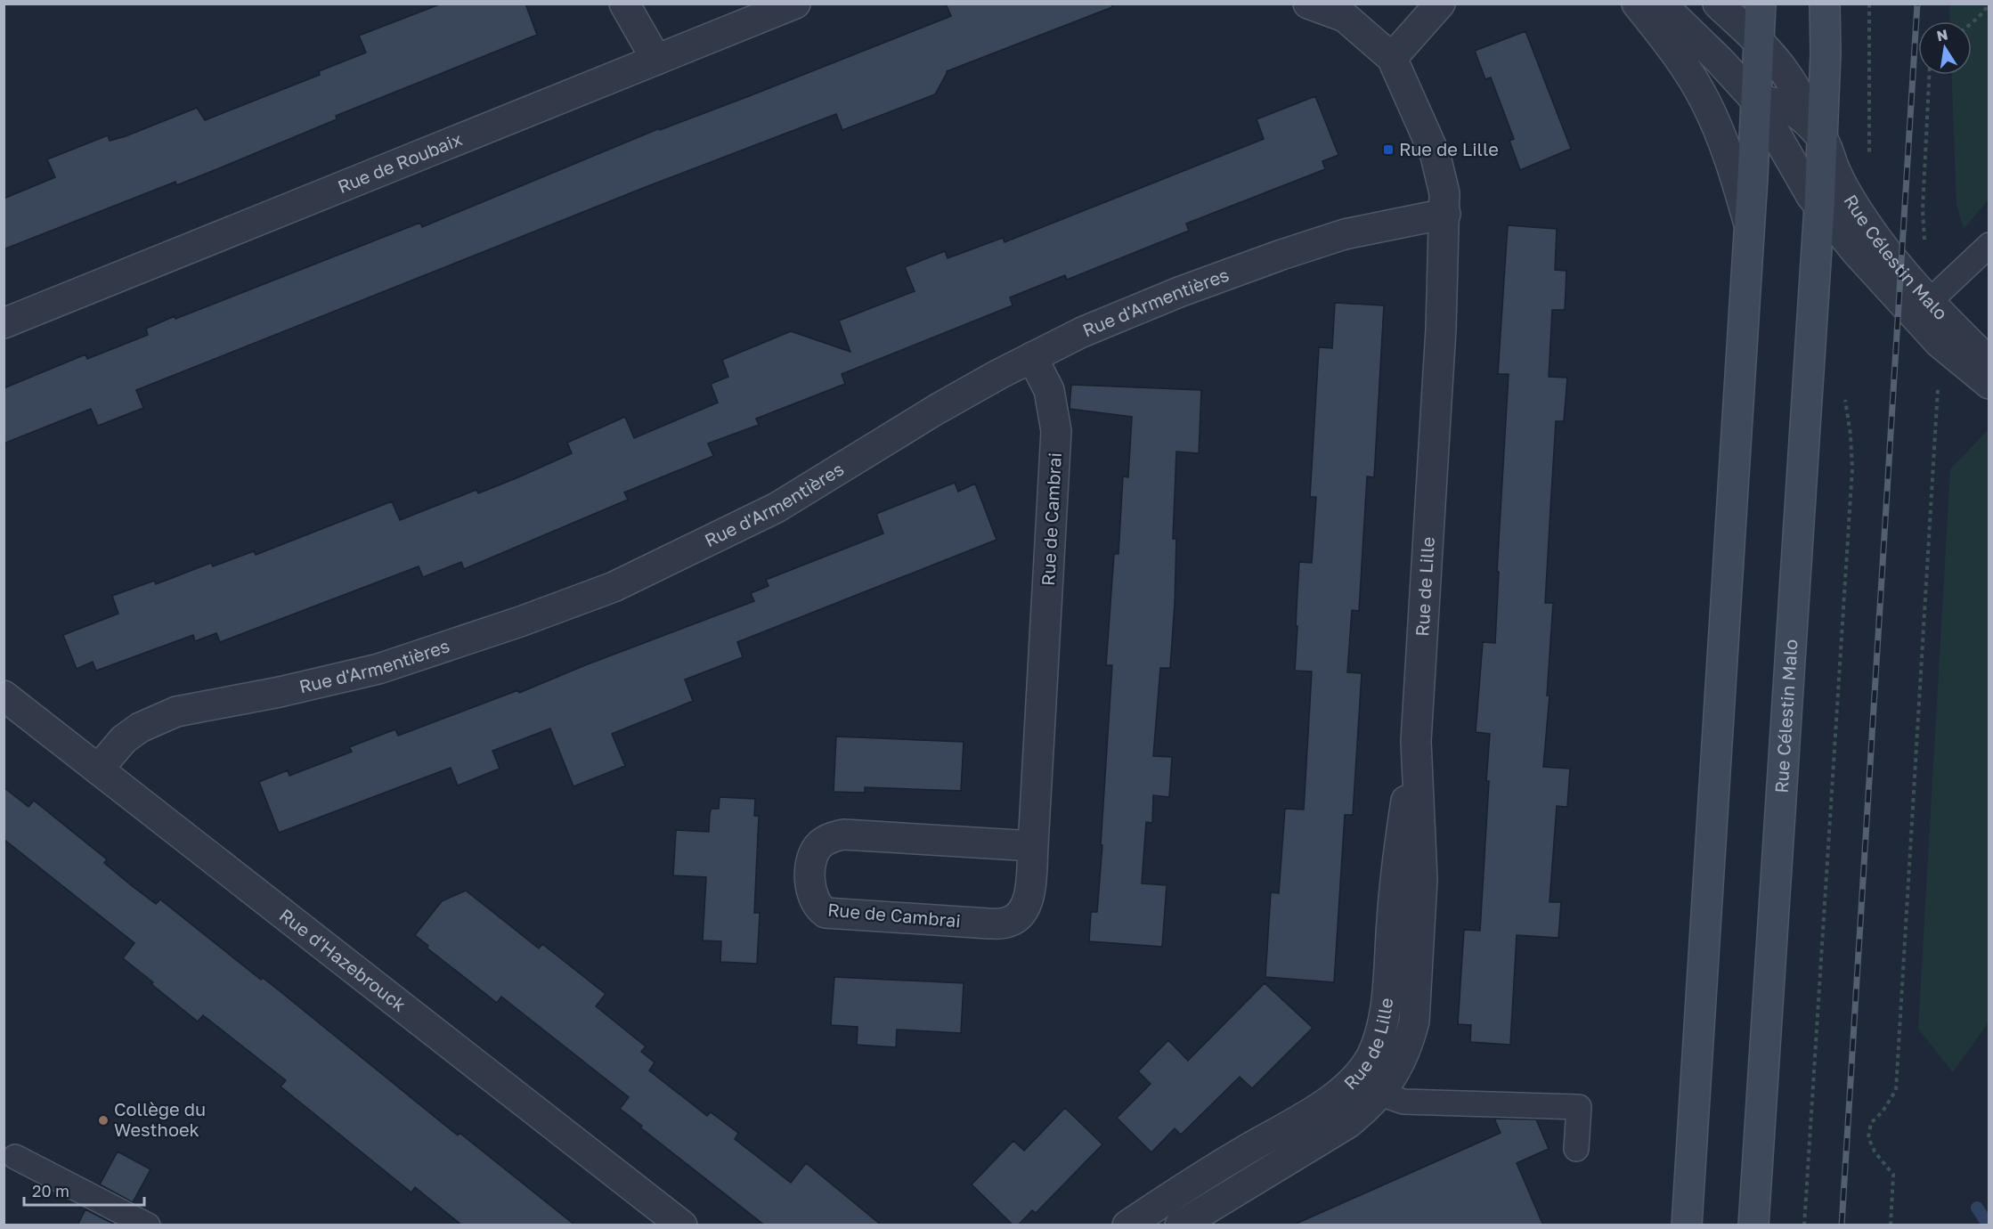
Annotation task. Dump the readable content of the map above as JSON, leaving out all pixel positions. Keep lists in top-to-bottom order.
{
  "streets": {
    "main road": ["Rue Célestin Malo"],
    "street": [
      "Rue de Roubaix",
      "Rue d'Armentières",
      "Rue de Cambrai",
      "Rue de Lille",
      "Rue d'Hazebrouck"
    ]
  },
  "crossings": [
    ["Rue d'Armentières", "Rue de Cambrai"],
    ["Rue d'Armentières", "Rue de Lille"],
    ["Rue d'Armentières", "Rue d'Hazebrouck"]
  ],
  "places": {
    "transit": ["Rue de Lille"],
    "other": ["Collège du Westhoek"]
  },
  "scale_bar": "20 m",
  "north": "top"
}
